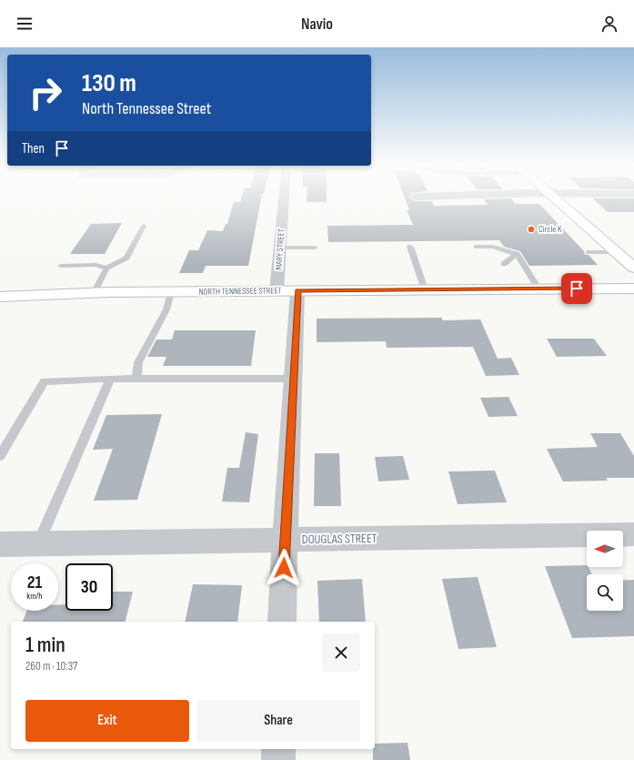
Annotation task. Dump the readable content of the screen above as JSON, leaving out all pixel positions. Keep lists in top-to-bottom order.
{
  "streets": {
    "main road": ["NORTH TENNESSEE STREET"],
    "street": ["MARY STREET", "DOUGLAS STREET"]
  },
  "crossings": [
    ["MARY STREET", "NORTH TENNESSEE STREET"],
    ["MARY STREET", "DOUGLAS STREET"]
  ],
  "places": ["Circle K"],
  "north": "left",
  "page": {
    "header": "Navio",
    "turn": ["130 m", "North Tennessee Street"],
    "then": "Then",
    "speed": "21 km/h",
    "limit": "30",
    "heading": ["1 min", "260 m · 10:37"],
    "buttons": ["Exit", "Share"]
  }
}
